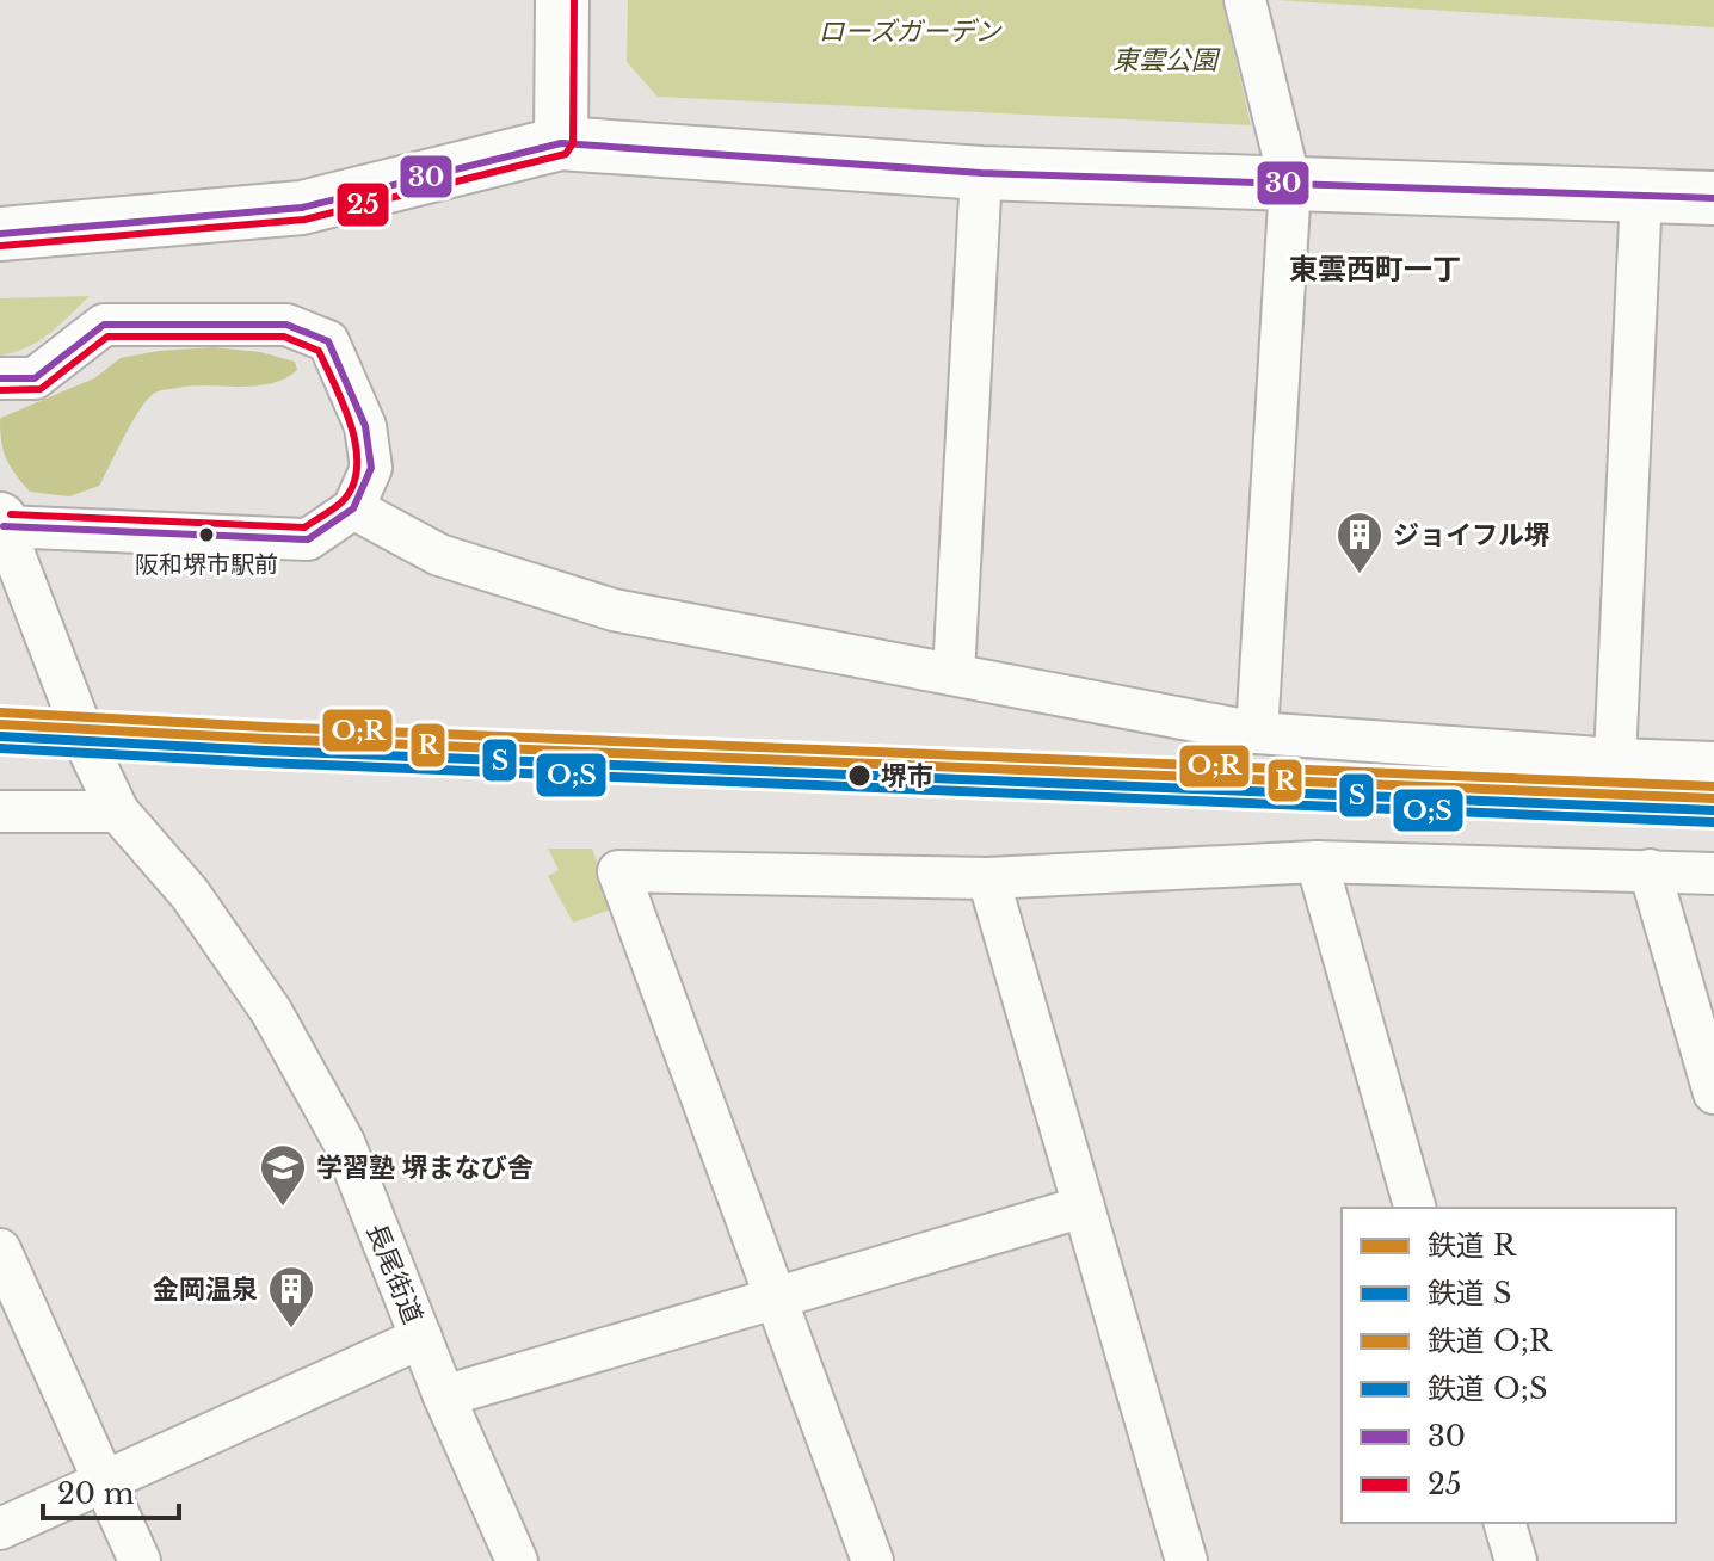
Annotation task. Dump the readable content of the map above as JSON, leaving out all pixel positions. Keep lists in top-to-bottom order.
{
  "streets": {
    "street": ["長尾街道"]
  },
  "districts": ["東雲西町一丁"],
  "parks": ["ローズガーデン", "東雲公園"],
  "places": {
    "other": ["阪和堺市駅前", "堺市"],
    "building": ["ジョイフル堺", "金岡温泉"],
    "school or university": ["学習塾 堺まなび舎"]
  },
  "lines": [
    "transit line 25",
    "transit line 30",
    "rail line O;R",
    "rail line R",
    "rail line S",
    "rail line O;S"
  ],
  "legend": [
    "鉄道 R",
    "鉄道 S",
    "鉄道 O;R",
    "鉄道 O;S",
    "30",
    "25"
  ],
  "scale_bar": "20 m"
}
